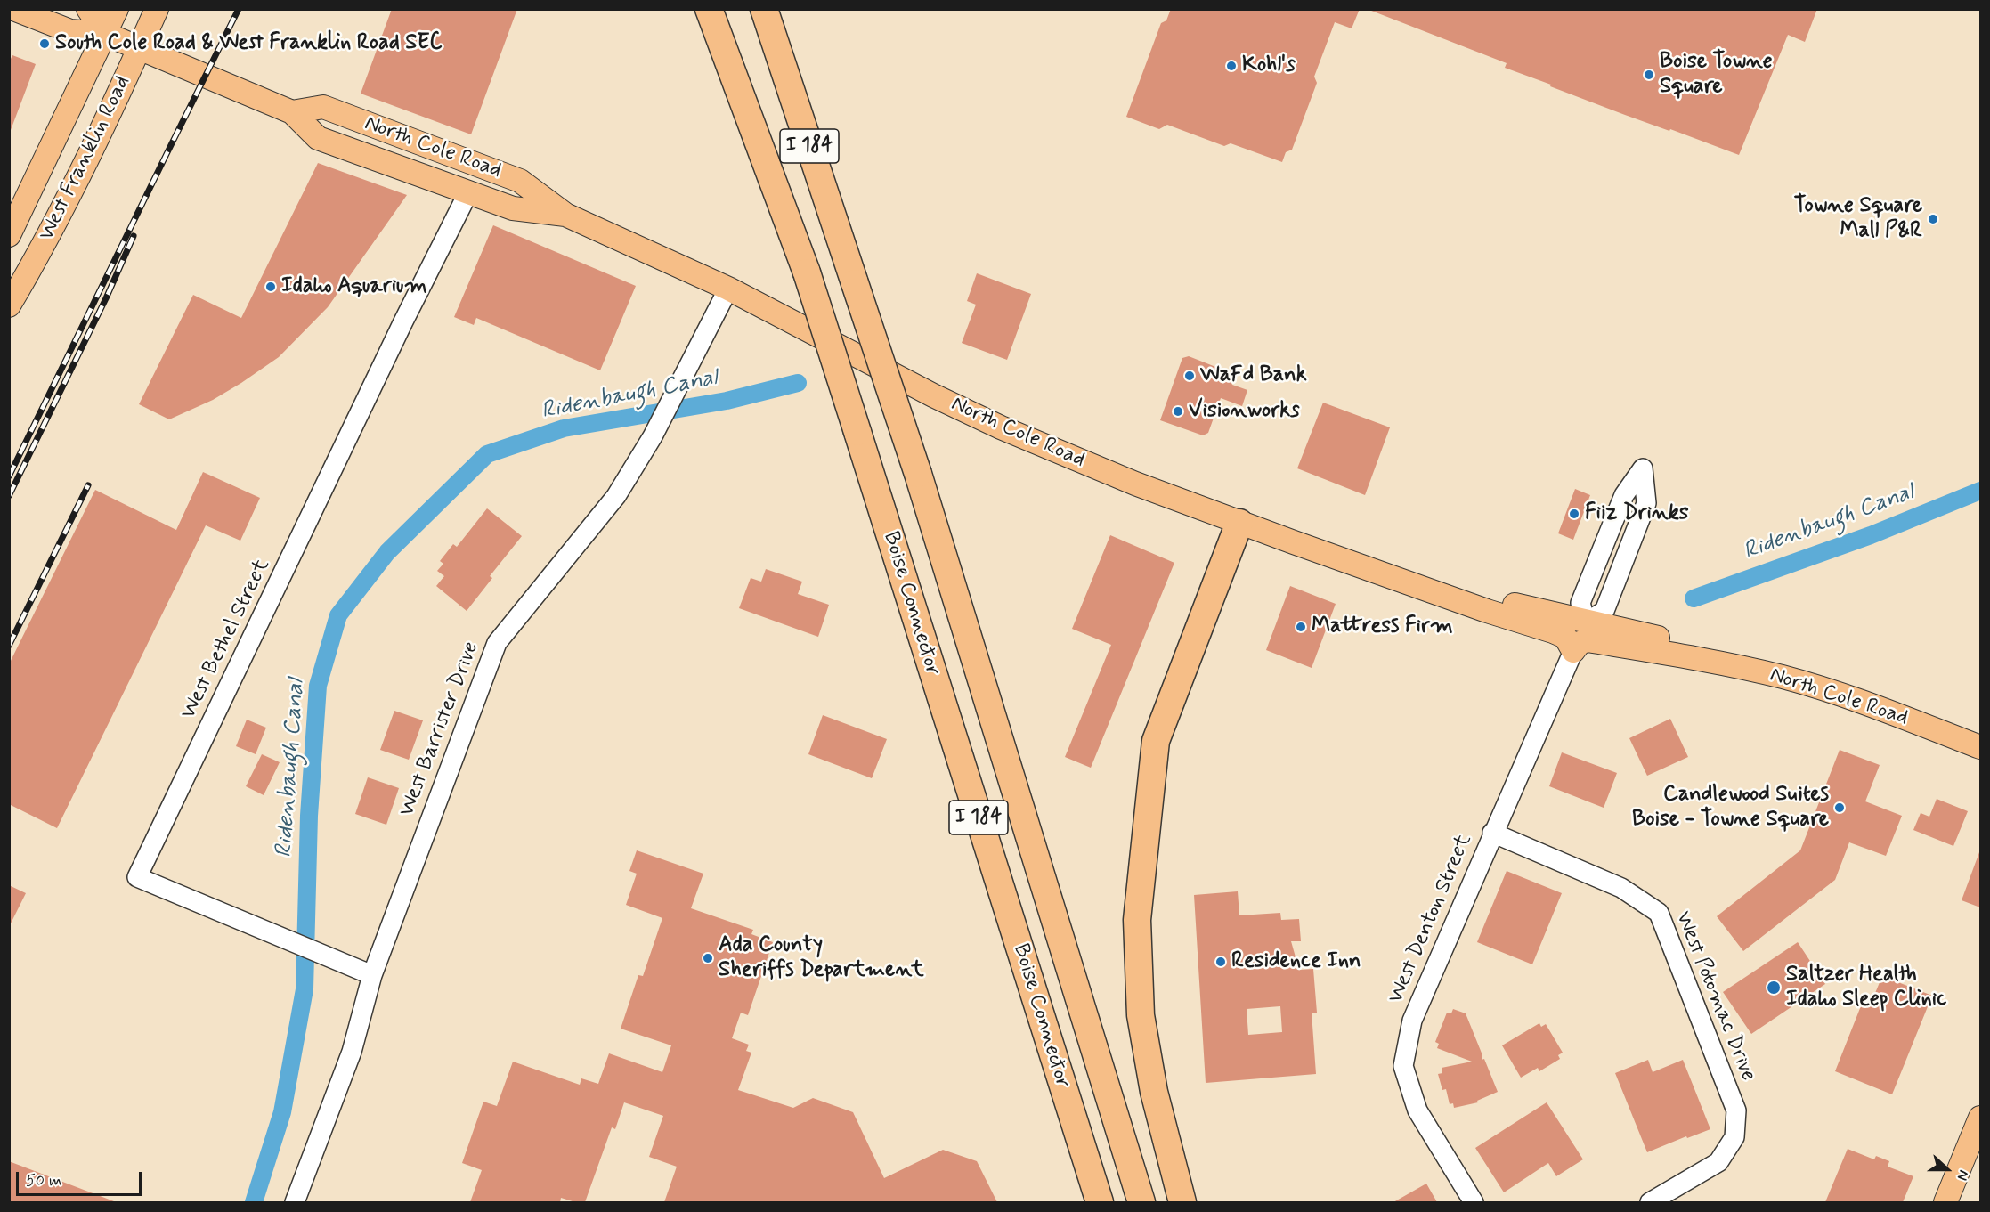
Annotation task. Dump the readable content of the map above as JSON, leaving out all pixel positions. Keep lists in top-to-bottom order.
{
  "streets": {
    "highway": ["I 184", "Boise Connector"],
    "main road": ["North Cole Road", "West Franklin Road"],
    "street": [
      "West Bethel Street",
      "West Barrister Drive",
      "West Denton Street",
      "West Potomac Drive"
    ]
  },
  "crossings": [
    ["North Cole Road", "West Franklin Road"],
    ["North Cole Road", "West Bethel Street"],
    ["North Cole Road", "West Barrister Drive"],
    ["North Cole Road", "West Denton Street"],
    ["West Bethel Street", "West Barrister Drive"],
    ["West Denton Street", "West Potomac Drive"]
  ],
  "water": ["Ridenbaugh Canal"],
  "places": [
    "South Cole Road & West Franklin Road SEC",
    "Kohl's",
    "Boise Towne Square",
    "Towne Square Mall P&R",
    "Idaho Aquarium",
    "WaFd Bank",
    "Visionworks",
    "Fiiz Drinks",
    "Mattress Firm",
    "Candlewood Suites Boise - Towne Square",
    "Ada County Sheriffs Department",
    "Residence Inn",
    "Saltzer Health Idaho Sleep Clinic"
  ],
  "scale_bar": "50 m",
  "north": "right"
}
